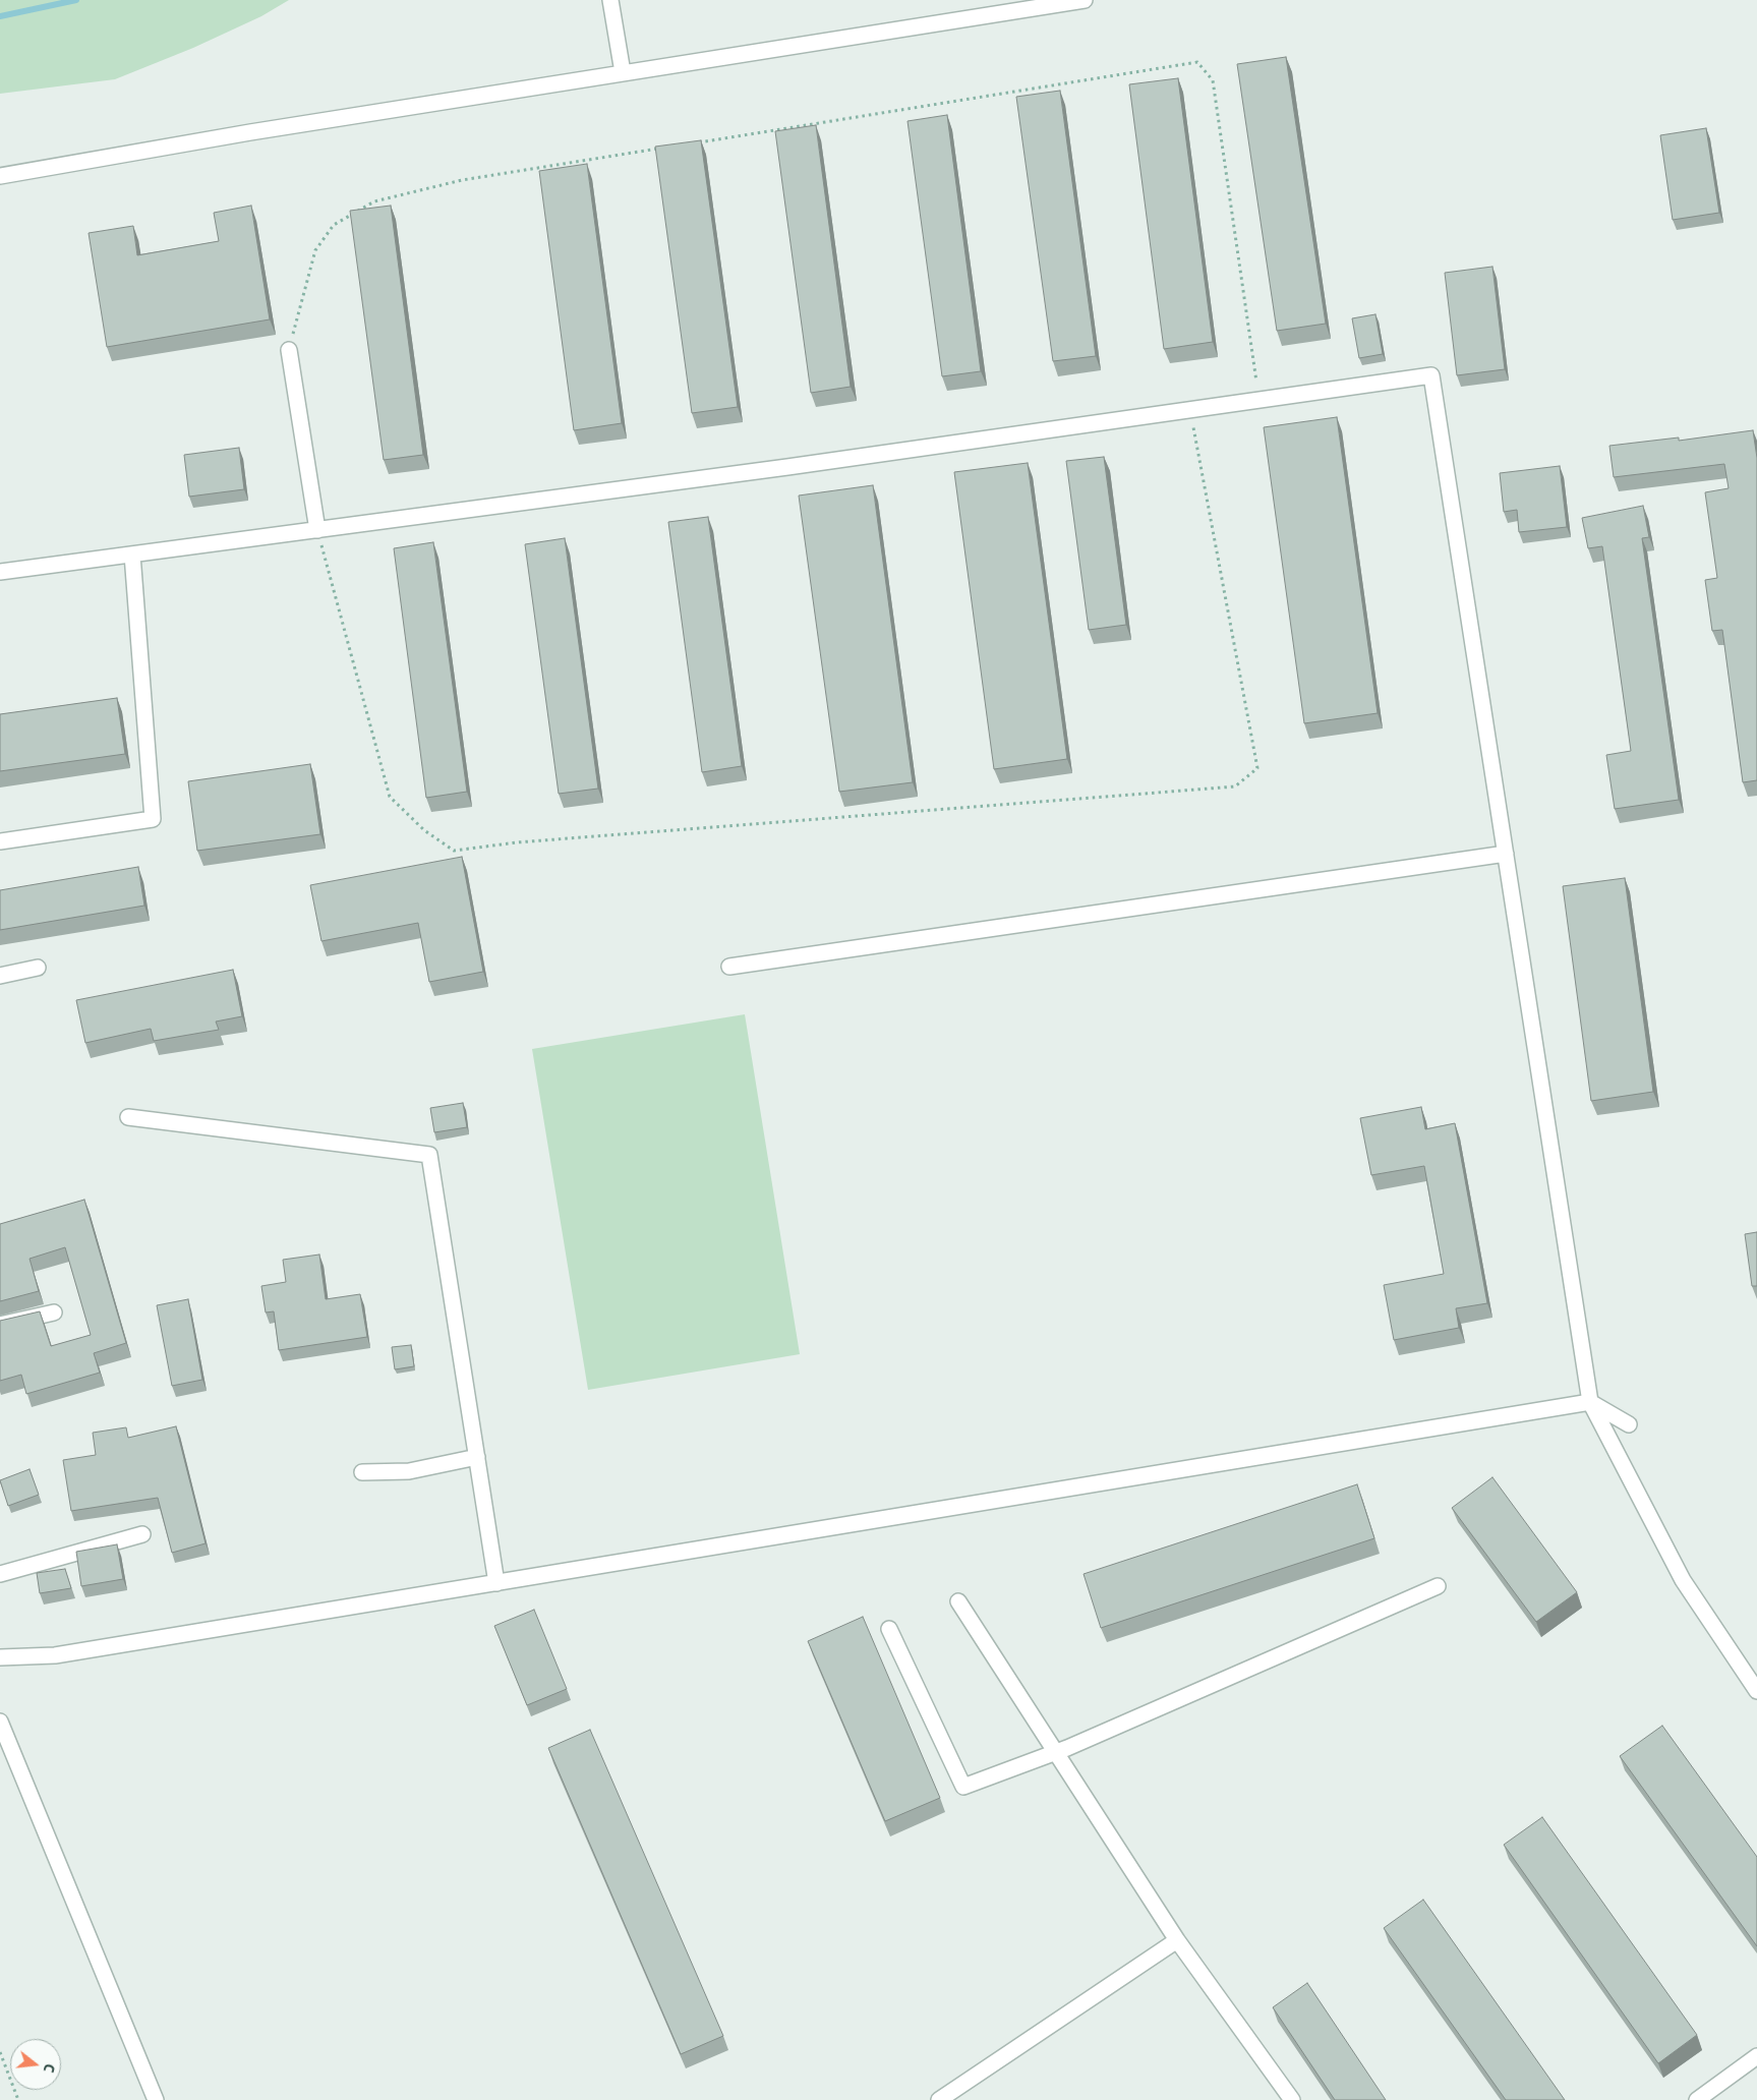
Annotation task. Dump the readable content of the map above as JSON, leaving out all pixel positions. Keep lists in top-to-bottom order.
{
  "north": "right"
}
